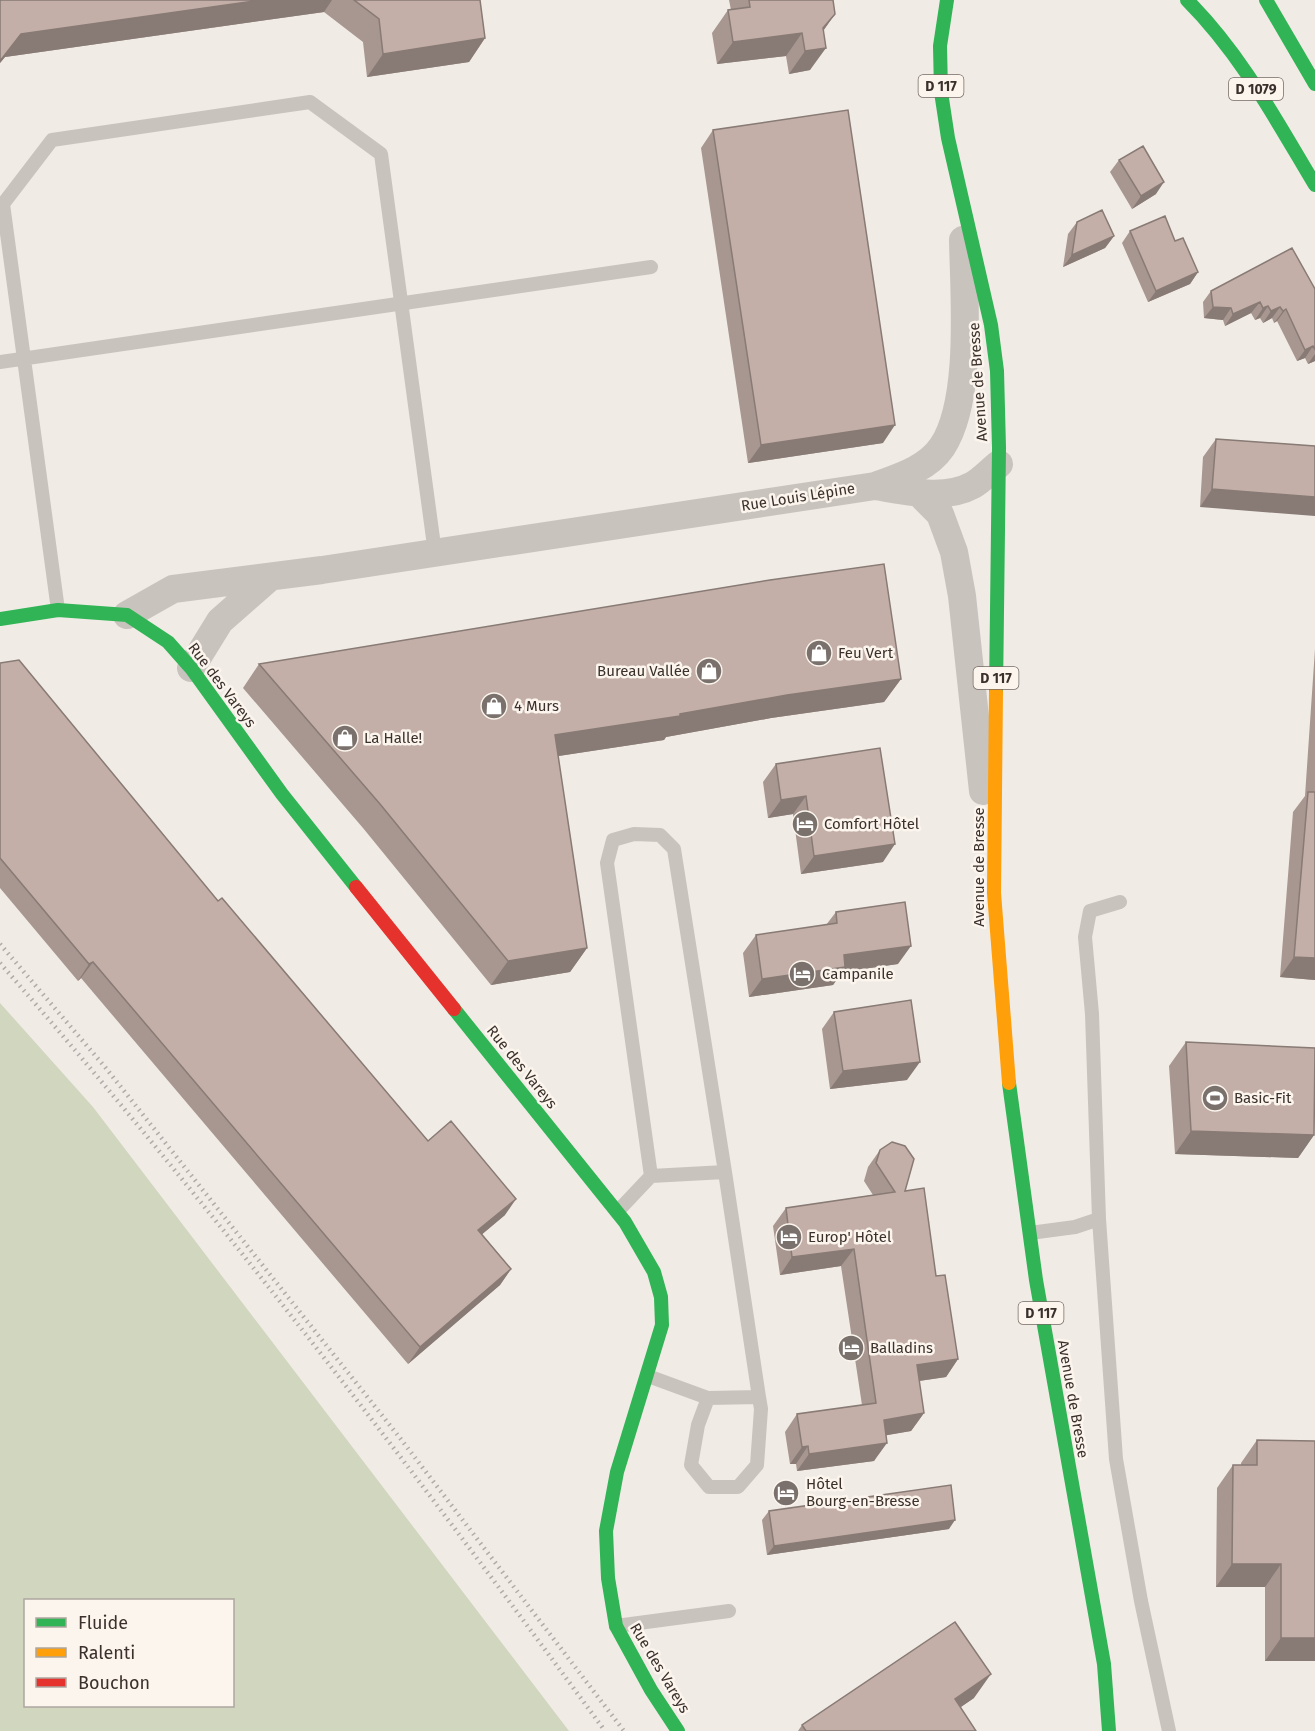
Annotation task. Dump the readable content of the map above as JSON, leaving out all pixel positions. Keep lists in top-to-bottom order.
{
  "streets": {
    "main road": [
      "D 117",
      "D 1079",
      "Avenue de Bresse",
      "Rue des Vareys"
    ],
    "street": ["Rue Louis Lépine"]
  },
  "crossings": [
    ["Avenue de Bresse", "Rue Louis Lépine"],
    ["Rue Louis Lépine", "Rue des Vareys"]
  ],
  "places": {
    "shop": [
      "Feu Vert",
      "Bureau Vallée",
      "4 Murs",
      "La Halle!"
    ],
    "hotel": [
      "Comfort Hôtel",
      "Campanile",
      "Europ' Hôtel",
      "Balladins",
      "Hôtel Bourg-en-Bresse"
    ],
    "sports": ["Basic-Fit"]
  },
  "legend": ["Fluide", "Ralenti", "Bouchon"]
}
